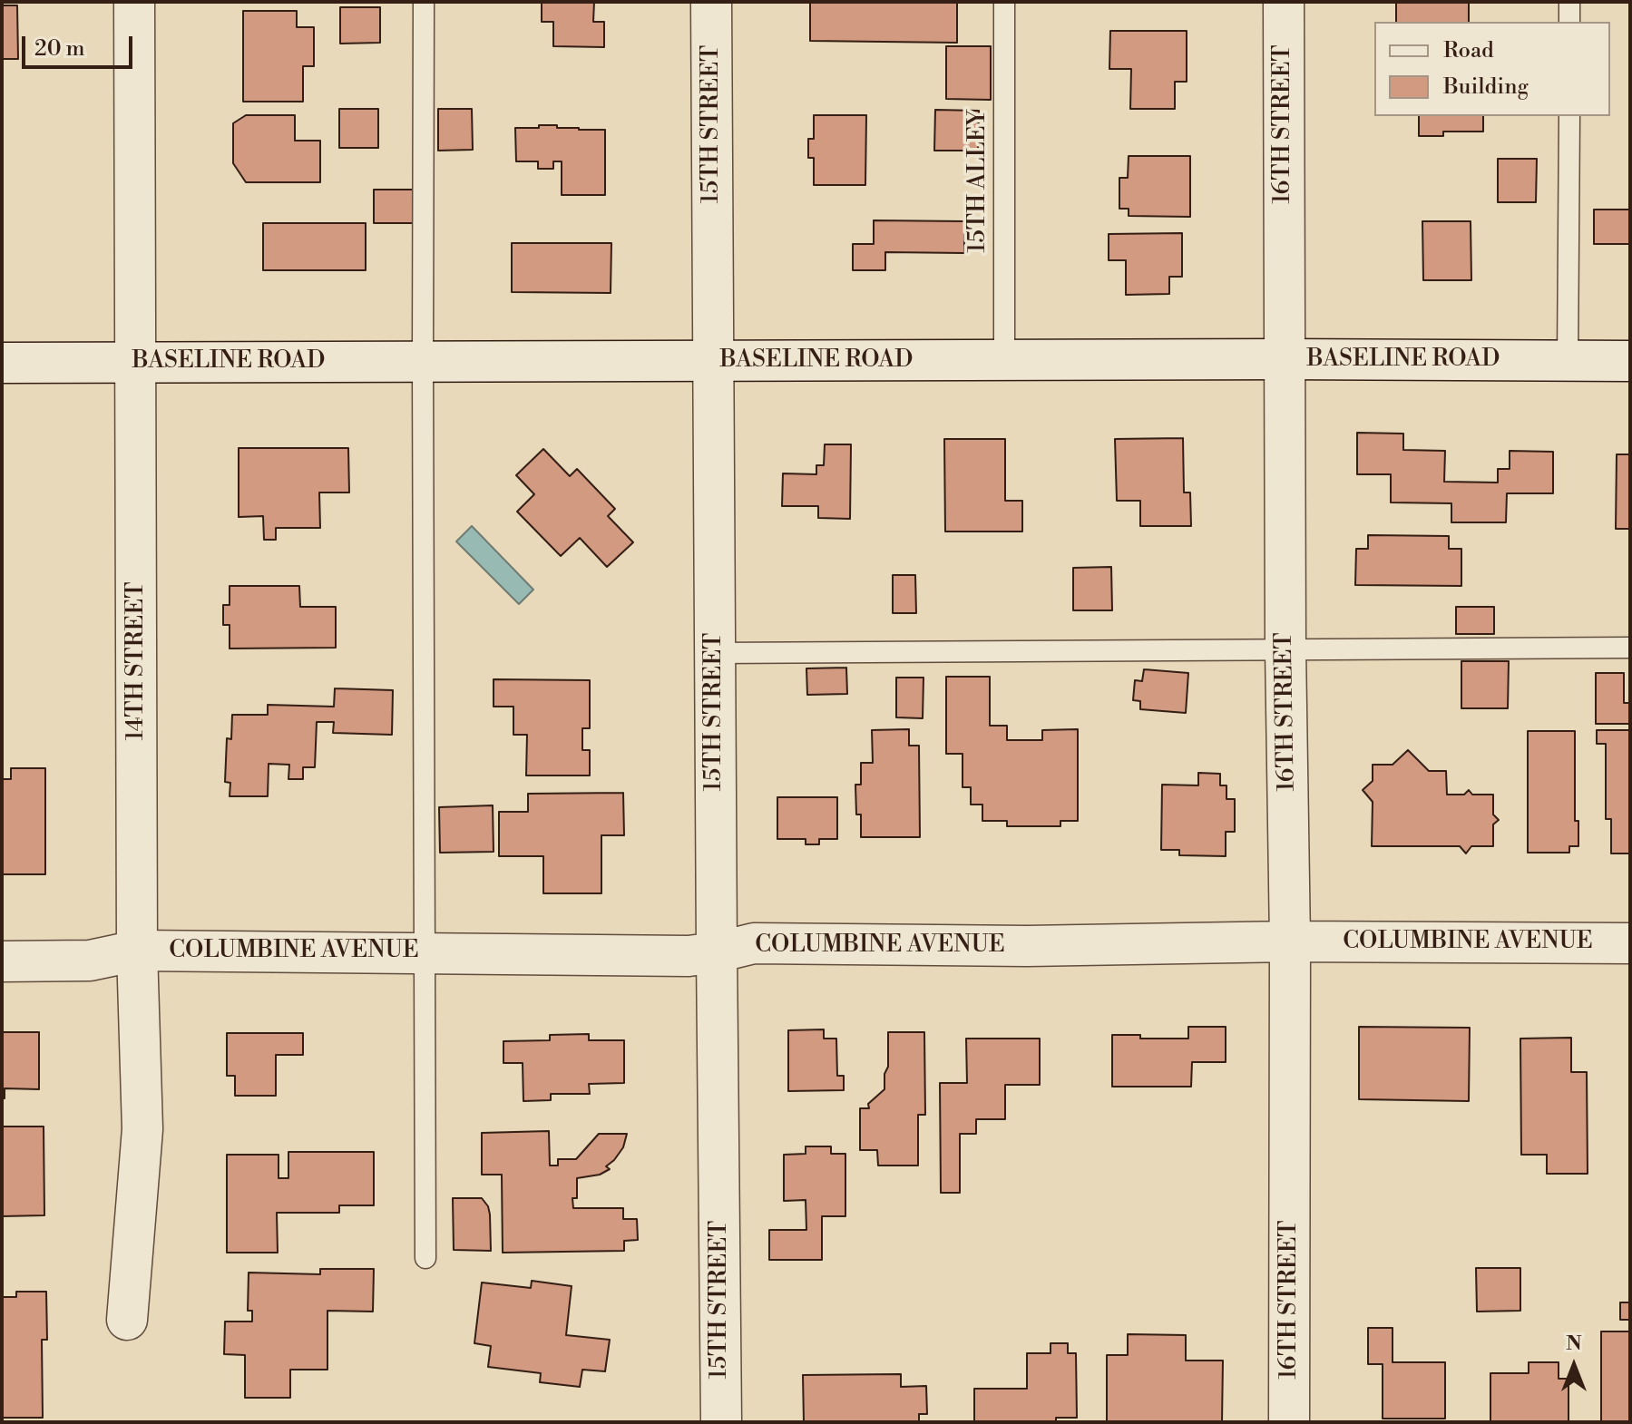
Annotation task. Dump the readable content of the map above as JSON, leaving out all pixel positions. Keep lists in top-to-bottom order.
{
  "streets": {
    "street": [
      "15TH STREET",
      "16TH STREET",
      "BASELINE ROAD",
      "14TH STREET",
      "COLUMBINE AVENUE"
    ],
    "lane": ["15TH ALLEY"]
  },
  "crossings": [
    ["15TH STREET", "BASELINE ROAD"],
    ["15TH STREET", "COLUMBINE AVENUE"],
    ["16TH STREET", "BASELINE ROAD"],
    ["16TH STREET", "COLUMBINE AVENUE"],
    ["15TH ALLEY", "BASELINE ROAD"],
    ["BASELINE ROAD", "14TH STREET"],
    ["14TH STREET", "COLUMBINE AVENUE"]
  ],
  "legend": ["Road", "Building"],
  "scale_bar": "20 m",
  "north": "top"
}
